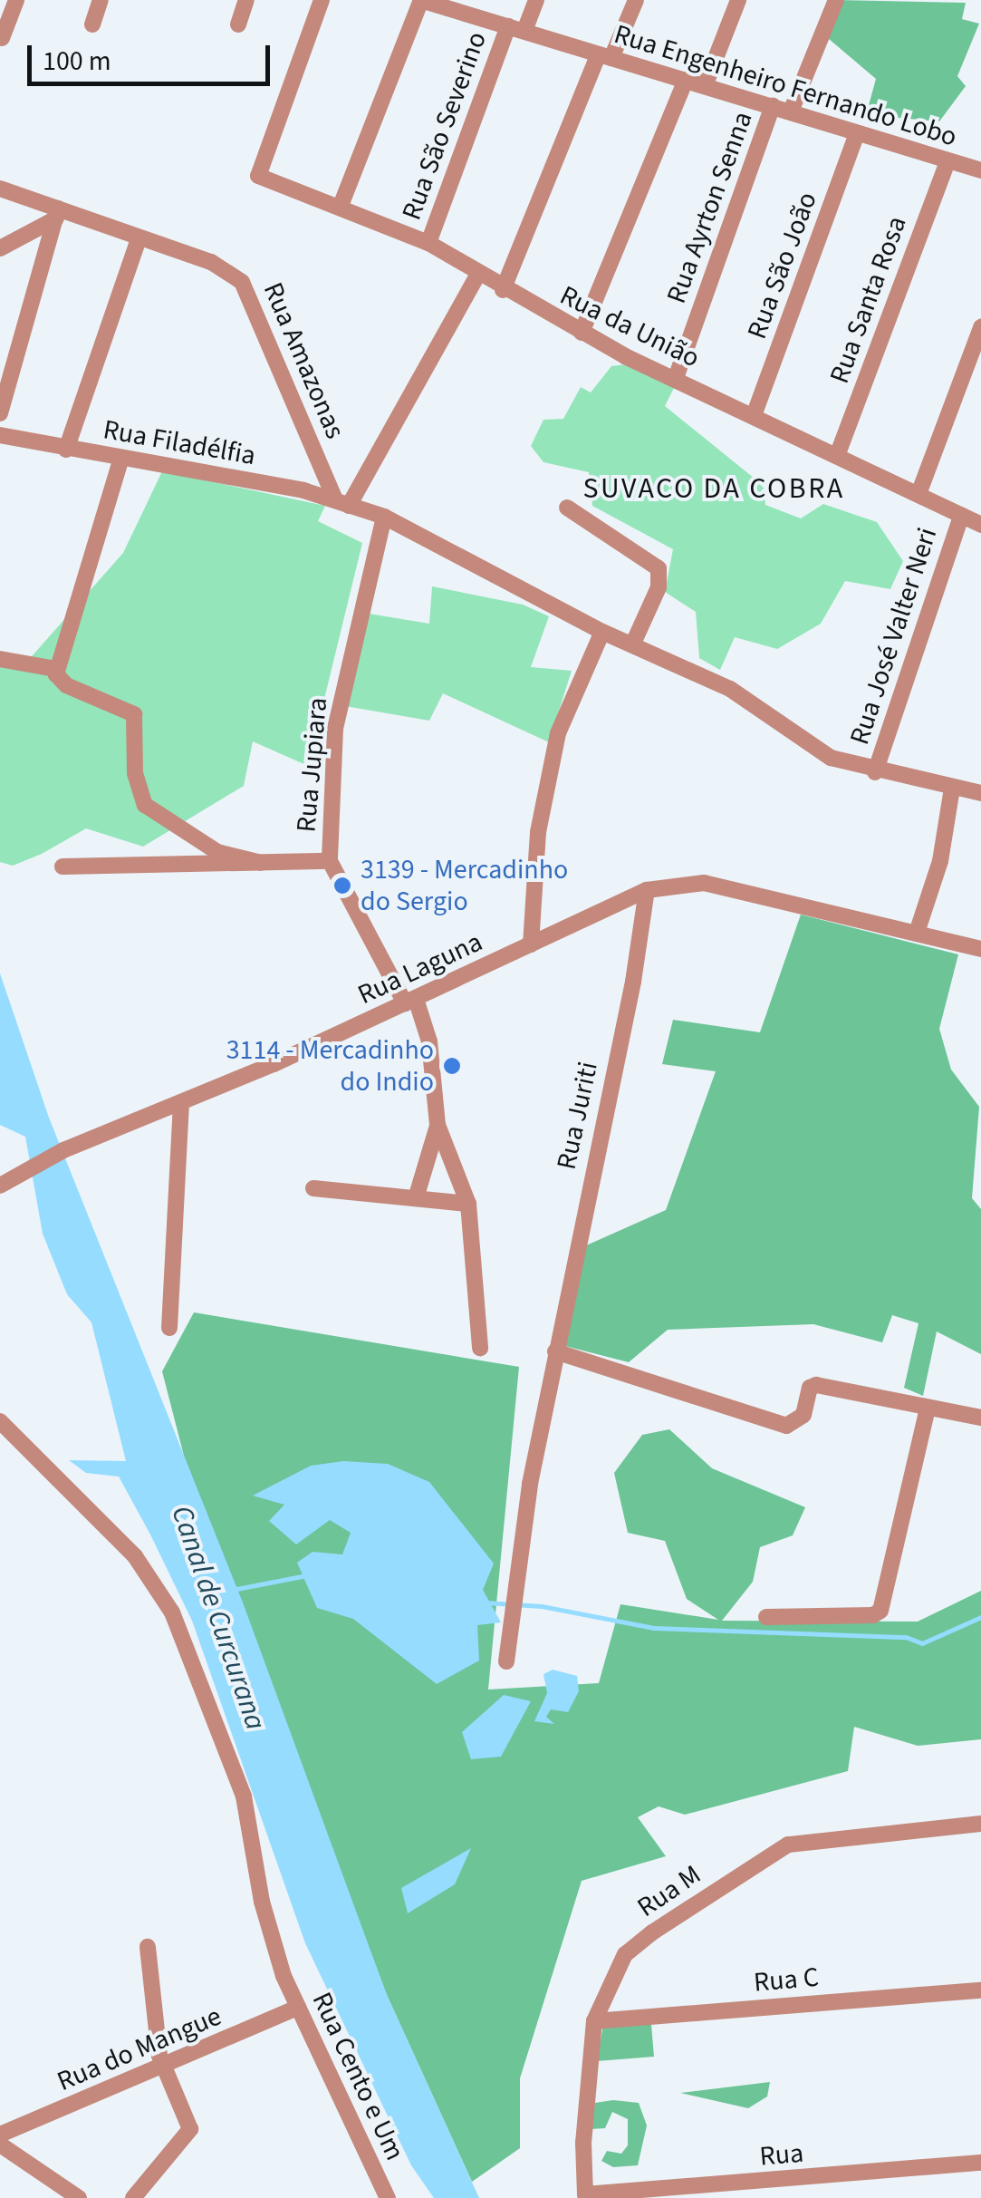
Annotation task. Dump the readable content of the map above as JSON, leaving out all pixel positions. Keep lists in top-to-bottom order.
{
  "streets": {
    "street": [
      "Rua Engenheiro Fernando Lobo",
      "Rua São Severino",
      "Rua Ayrton Senna",
      "Rua São João",
      "Rua Santa Rosa",
      "Rua da União",
      "Rua Amazonas",
      "Rua Filadélfia",
      "Rua José Valter Neri",
      "Rua Jupiara",
      "Rua Laguna",
      "Rua Juriti",
      "Rua M",
      "Rua C",
      "Rua do Mangue",
      "Rua Cento e Um",
      "Rua"
    ]
  },
  "crossings": [
    ["Rua Engenheiro Fernando Lobo", "Rua São Severino"],
    ["Rua Engenheiro Fernando Lobo", "Rua Ayrton Senna"],
    ["Rua Engenheiro Fernando Lobo", "Rua São João"],
    ["Rua Engenheiro Fernando Lobo", "Rua Santa Rosa"],
    ["Rua São Severino", "Rua da União"],
    ["Rua Ayrton Senna", "Rua da União"],
    ["Rua São João", "Rua da União"],
    ["Rua Santa Rosa", "Rua da União"],
    ["Rua da União", "Rua José Valter Neri"],
    ["Rua Amazonas", "Rua Filadélfia"],
    ["Rua Filadélfia", "Rua José Valter Neri"],
    ["Rua Filadélfia", "Rua Jupiara"],
    ["Rua Jupiara", "Rua Laguna"],
    ["Rua Laguna", "Rua Juriti"],
    ["Rua M", "Rua C"],
    ["Rua M", "Rua"],
    ["Rua do Mangue", "Rua Cento e Um"]
  ],
  "districts": ["SUVACO DA COBRA"],
  "water": ["Canal de Curcurana"],
  "places": ["3139 - Mercadinho do Sergio", "3114 - Mercadinho do Indio"],
  "scale_bar": "100 m"
}
